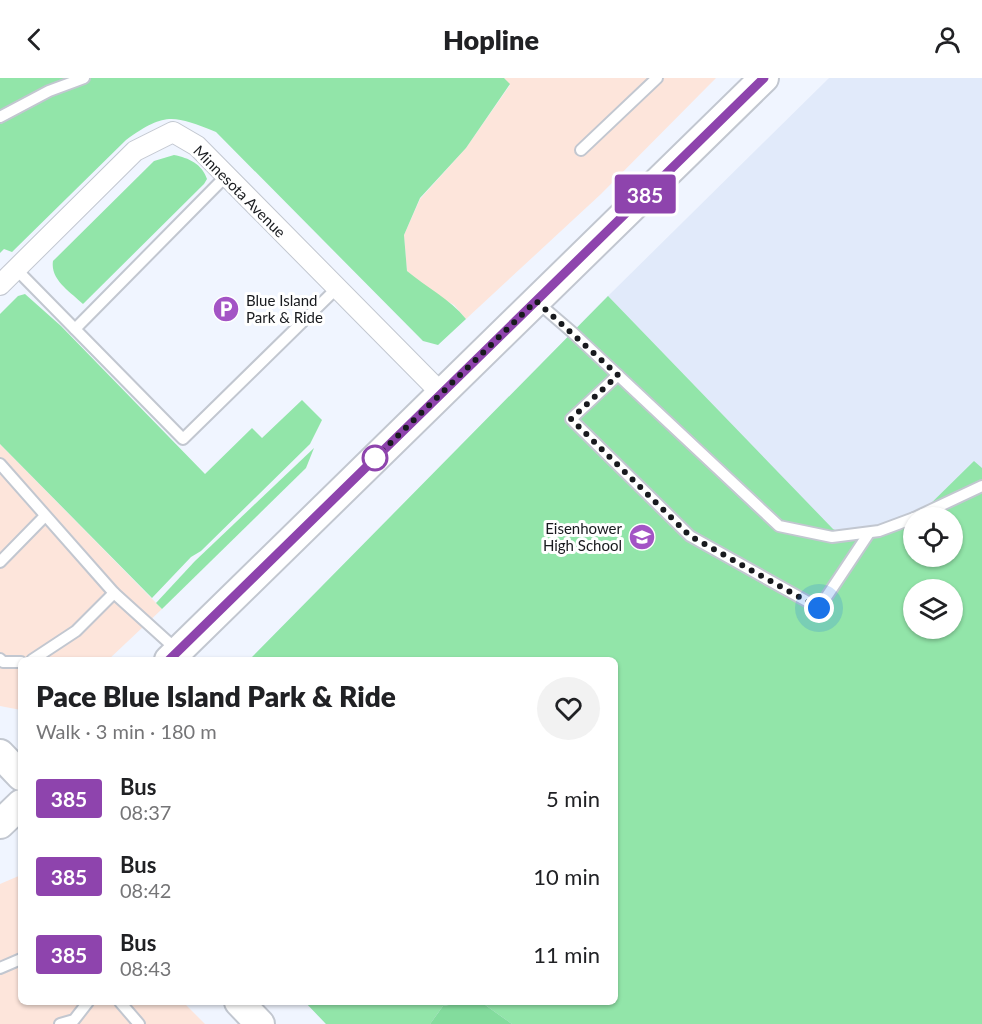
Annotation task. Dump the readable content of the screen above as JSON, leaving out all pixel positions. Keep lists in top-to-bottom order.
{
  "streets": {
    "street": ["Minnesota Avenue"]
  },
  "places": {
    "parking": ["Blue Island Park & Ride"],
    "school or university": ["Eisenhower High School"]
  },
  "lines": ["bus line 385"],
  "page": {
    "header": "Hopline",
    "on_map": "385",
    "heading": ["Pace Blue Island Park & Ride", "Walk · 3 min · 180 m"],
    "list": [
      {
        "mark": "385",
        "name": "Bus",
        "note": "08:37",
        "value": "5 min"
      },
      {
        "mark": "385",
        "name": "Bus",
        "note": "08:42",
        "value": "10 min"
      },
      {
        "mark": "385",
        "name": "Bus",
        "note": "08:43",
        "value": "11 min"
      }
    ]
  }
}
